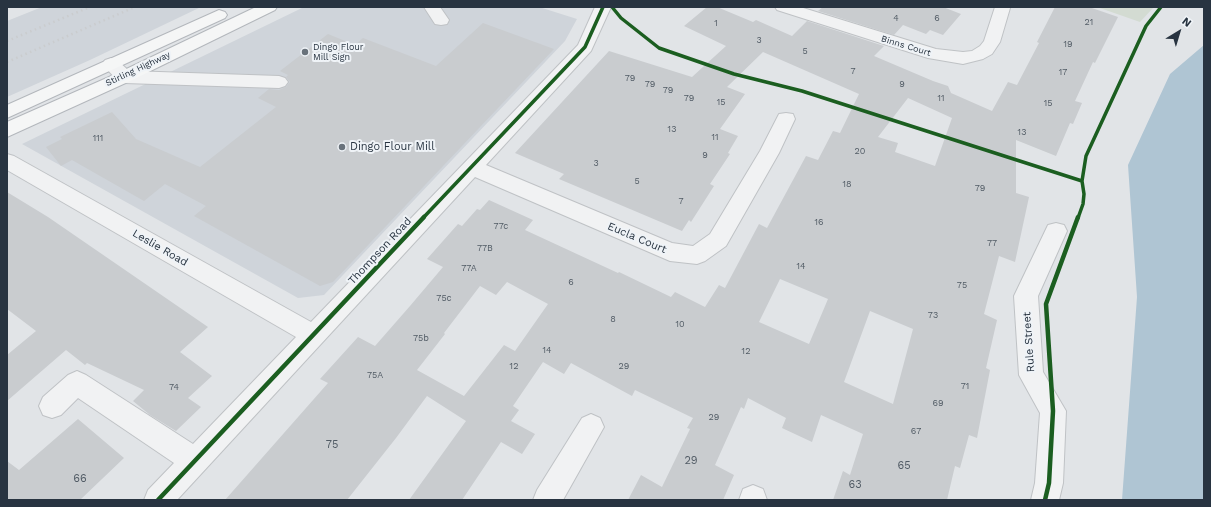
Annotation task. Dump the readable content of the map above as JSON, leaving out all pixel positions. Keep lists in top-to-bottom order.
{
  "streets": {
    "highway": ["Stirling Highway"],
    "street": [
      "Binns Court",
      "Eucla Court",
      "Leslie Road",
      "Thompson Road",
      "Rule Street"
    ]
  },
  "crossings": [
    ["Eucla Court", "Thompson Road"],
    ["Leslie Road", "Thompson Road"]
  ],
  "places": ["Dingo Flour Mill Sign", "Dingo Flour Mill"],
  "house_numbers": [
    "4",
    "6",
    "21",
    "1",
    "3",
    "19",
    "5",
    "7",
    "17",
    "79",
    "79",
    "9",
    "79",
    "79",
    "11",
    "15",
    "15",
    "13",
    "13",
    "11",
    "111",
    "20",
    "9",
    "3",
    "5",
    "18",
    "79",
    "7",
    "16",
    "77c",
    "77",
    "77B",
    "14",
    "77A",
    "6",
    "75",
    "75c",
    "73",
    "8",
    "10",
    "75b",
    "14",
    "12",
    "12",
    "29",
    "75A",
    "71",
    "74",
    "69",
    "29",
    "67",
    "75",
    "29",
    "65",
    "66",
    "63"
  ],
  "north": "top right"
}
